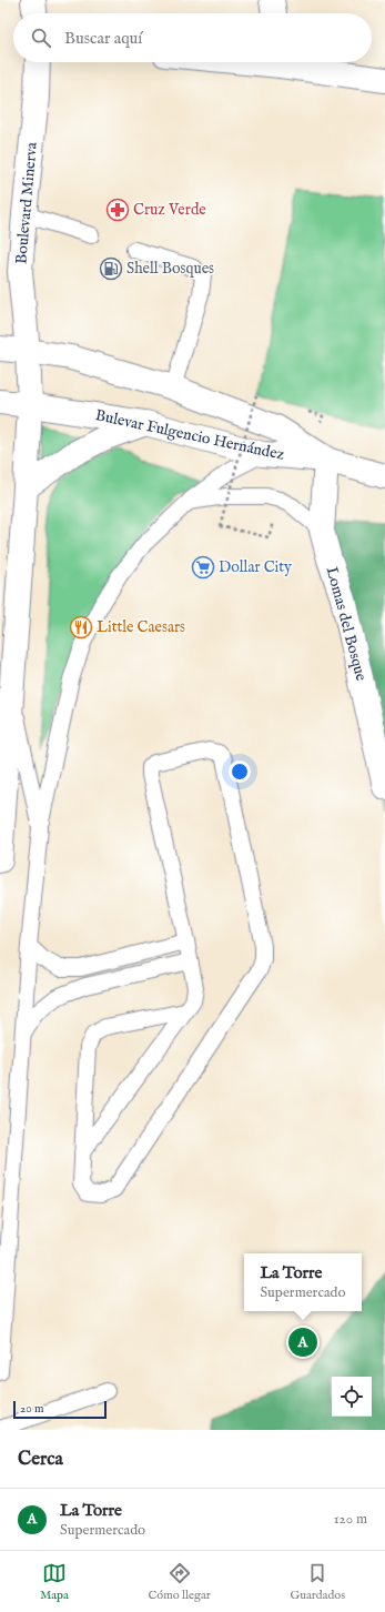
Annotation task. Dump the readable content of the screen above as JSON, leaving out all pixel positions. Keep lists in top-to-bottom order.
{
  "streets": {
    "street": ["Boulevard Minerva", "Bulevar Fulgencio Hernández", "Lomas del Bosque"]
  },
  "crossings": [
    ["Boulevard Minerva", "Bulevar Fulgencio Hernández"],
    ["Bulevar Fulgencio Hernández", "Lomas del Bosque"]
  ],
  "places": {
    "pharmacy": ["Cruz Verde"],
    "fuel station": ["Shell Bosques"],
    "supermarket": ["Dollar City"],
    "restaurant": ["Little Caesars"]
  },
  "scale_bar": "20 m",
  "page": {
    "search": "Buscar aquí",
    "popup": ["La Torre", "Supermercado"],
    "pins": "A",
    "scale": "20 m",
    "heading": "Cerca",
    "list": [
      {
        "mark": "A",
        "name": "La Torre",
        "note": "Supermercado",
        "value": "120 m"
      }
    ],
    "nav": ["Mapa", "Cómo llegar", "Guardados"]
  }
}
